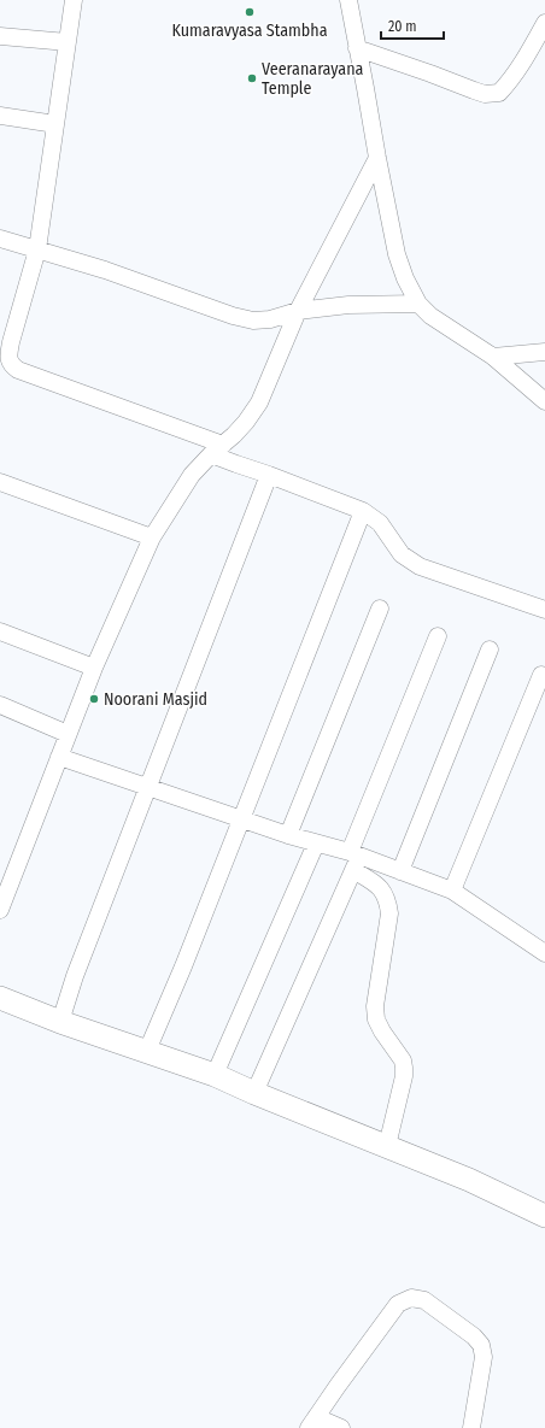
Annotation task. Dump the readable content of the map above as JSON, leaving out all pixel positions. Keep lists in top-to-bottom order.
{
  "places": ["Kumaravyasa Stambha", "Veeranarayana Temple", "Noorani Masjid"],
  "scale_bar": "20 m"
}
